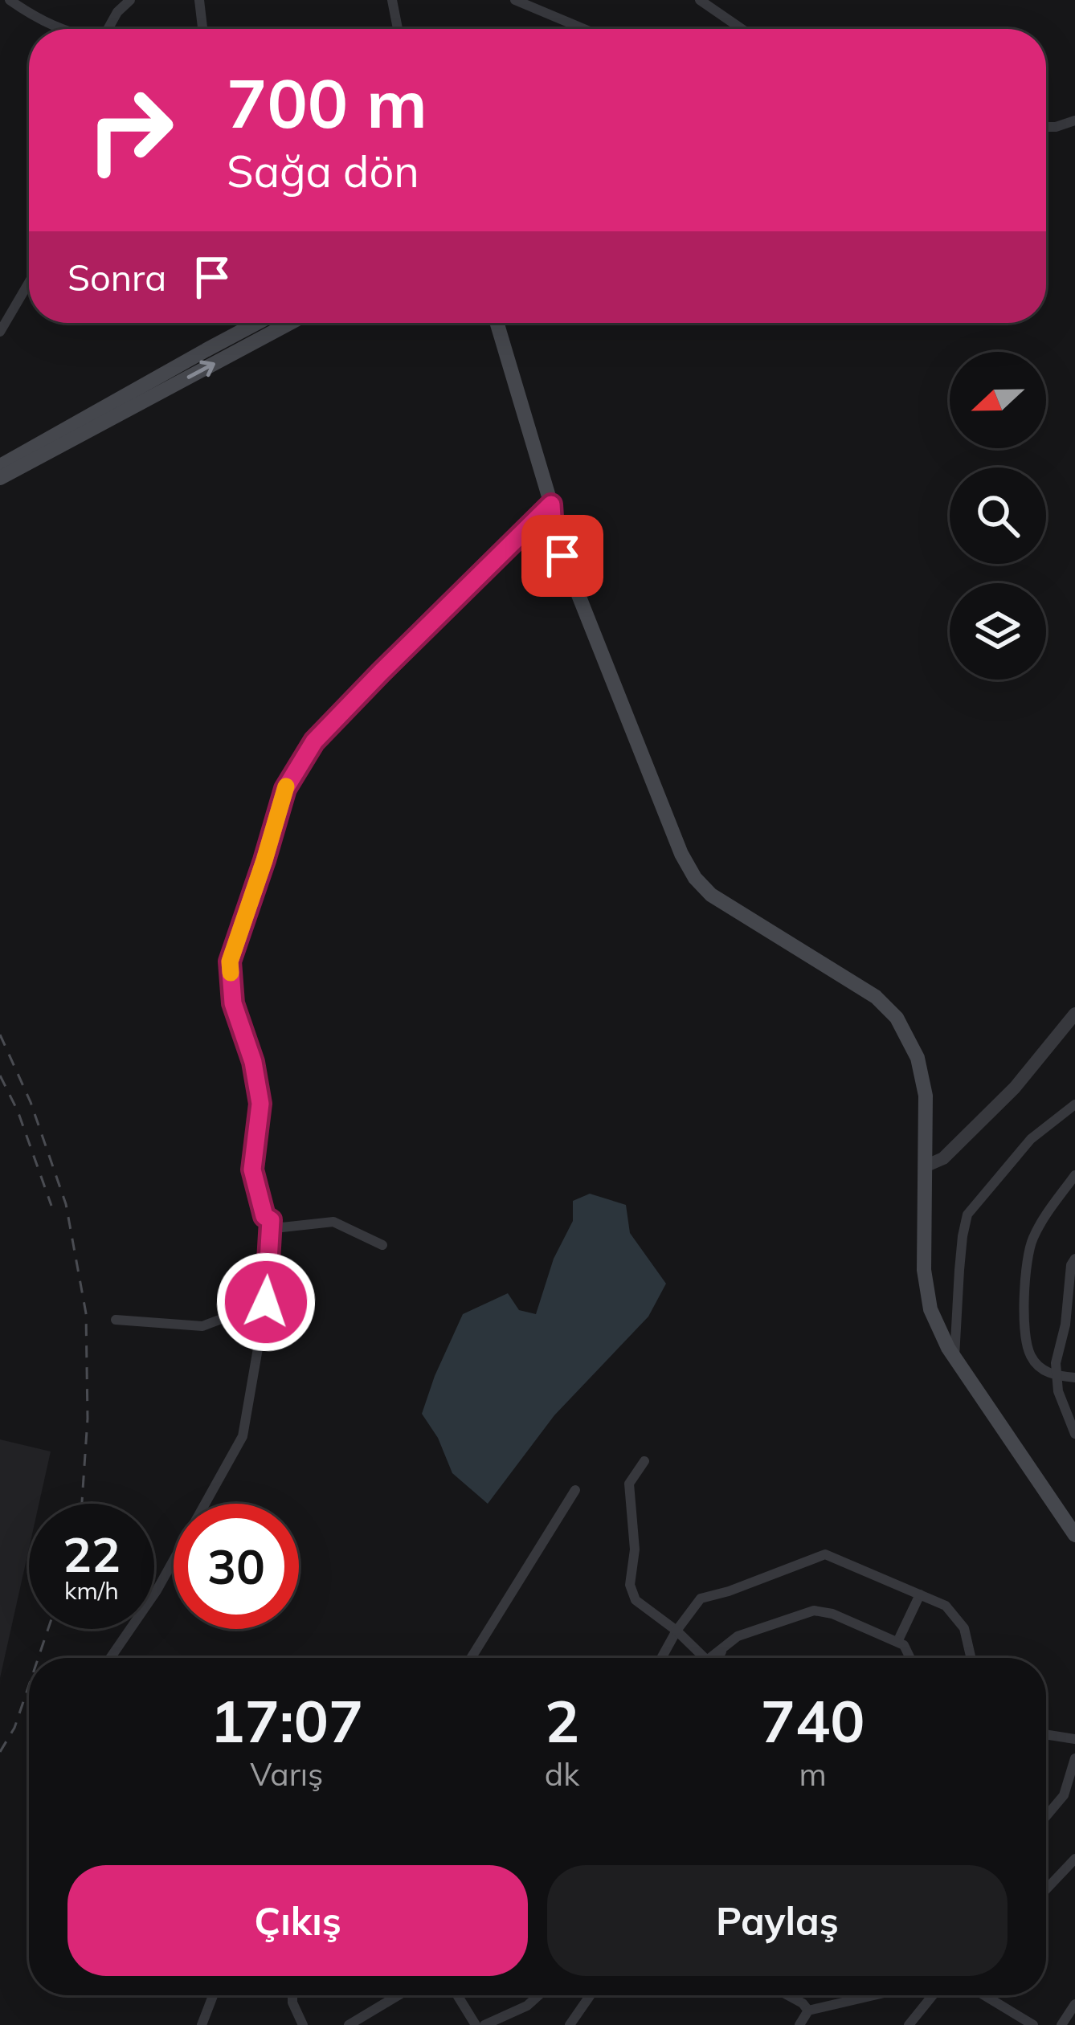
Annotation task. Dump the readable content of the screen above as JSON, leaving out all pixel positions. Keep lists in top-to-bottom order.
{
  "north": "left",
  "page": {
    "turn": ["700 m", "Sağa dön"],
    "then": "Sonra",
    "speed": "22 km/h",
    "limit": "30",
    "eta": [
      "17:07",
      "Varış",
      "2",
      "dk",
      "740",
      "m"
    ],
    "buttons": ["Çıkış", "Paylaş"]
  }
}
